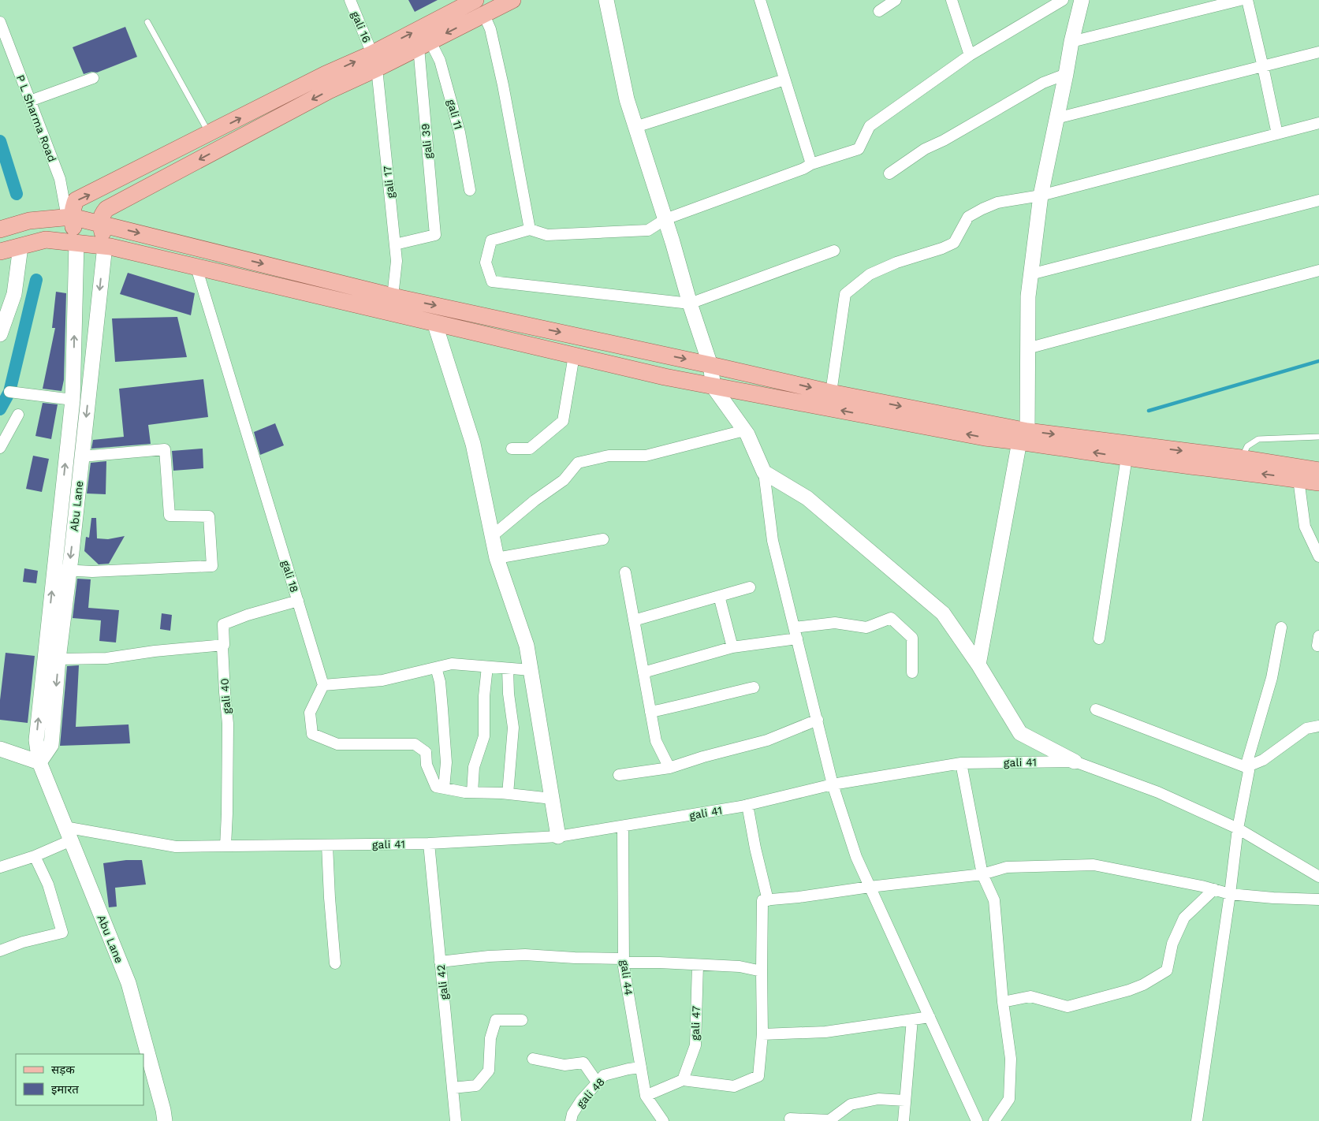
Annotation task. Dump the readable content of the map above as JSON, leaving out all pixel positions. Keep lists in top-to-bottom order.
{
  "streets": {
    "street": [
      "gali 16",
      "gali 11",
      "P L Sharma Road",
      "gali 39",
      "gali 17",
      "Abu Lane",
      "gali 18",
      "gali 40",
      "gali 41",
      "gali 44",
      "gali 42",
      "gali 47",
      "gali 48"
    ]
  },
  "crossings": [
    ["gali 16", "gali 17"],
    ["gali 11", "gali 39"],
    ["gali 39", "gali 17"],
    ["Abu Lane", "gali 41"],
    ["gali 18", "gali 40"],
    ["gali 40", "gali 41"],
    ["gali 41", "gali 44"],
    ["gali 41", "gali 42"],
    ["gali 44", "gali 48"]
  ],
  "legend": ["सड़क", "इमारत"]
}
